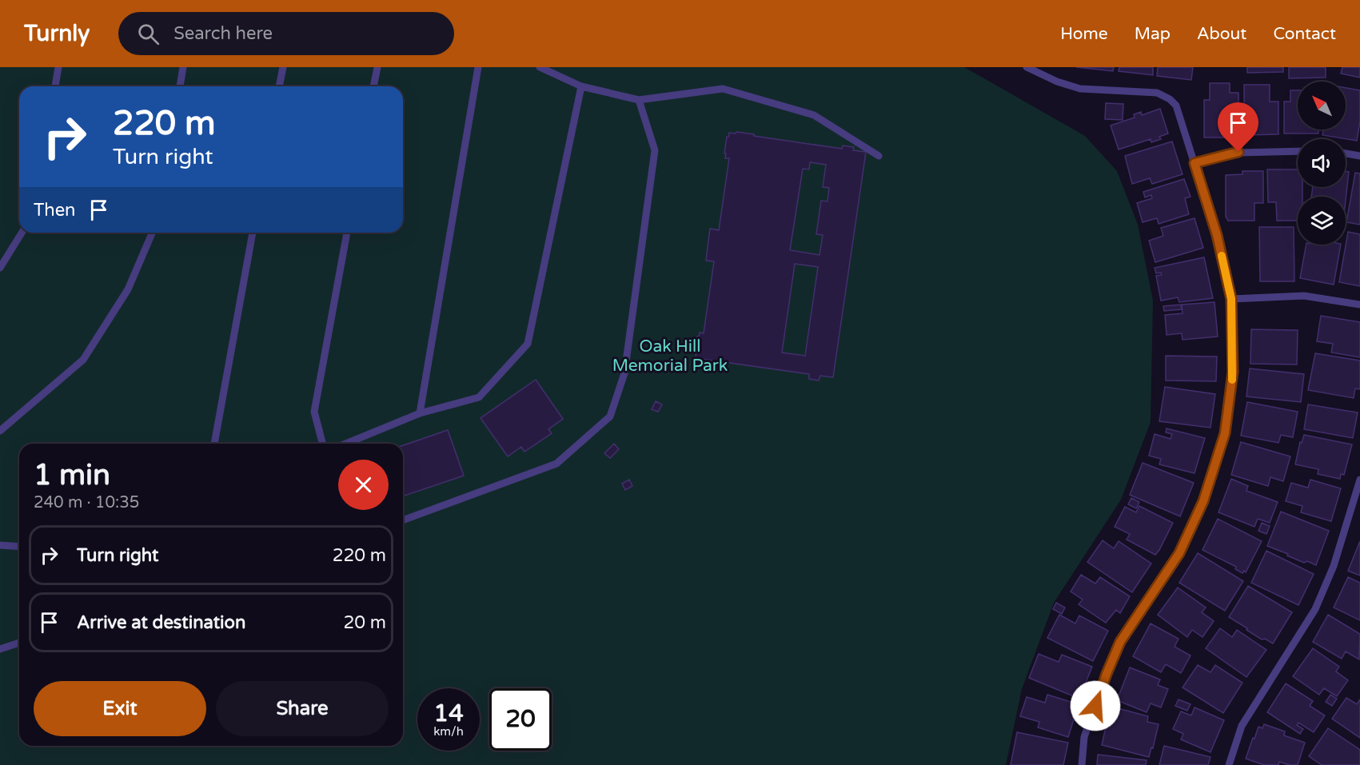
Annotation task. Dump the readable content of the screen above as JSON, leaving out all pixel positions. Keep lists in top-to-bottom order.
{
  "parks": ["Oak Hill Memorial Park"],
  "north": "top left",
  "page": {
    "header": "Turnly",
    "search": "Search here",
    "nav": [
      "Home",
      "Map",
      "About",
      "Contact"
    ],
    "turn": ["220 m", "Turn right"],
    "then": "Then",
    "heading": ["1 min", "240 m · 10:35"],
    "list": [
      {
        "name": "Turn right",
        "value": "220 m"
      },
      {
        "name": "Arrive at destination",
        "value": "20 m"
      }
    ],
    "buttons": ["Exit", "Share"],
    "speed": "14 km/h",
    "limit": "20"
  }
}
